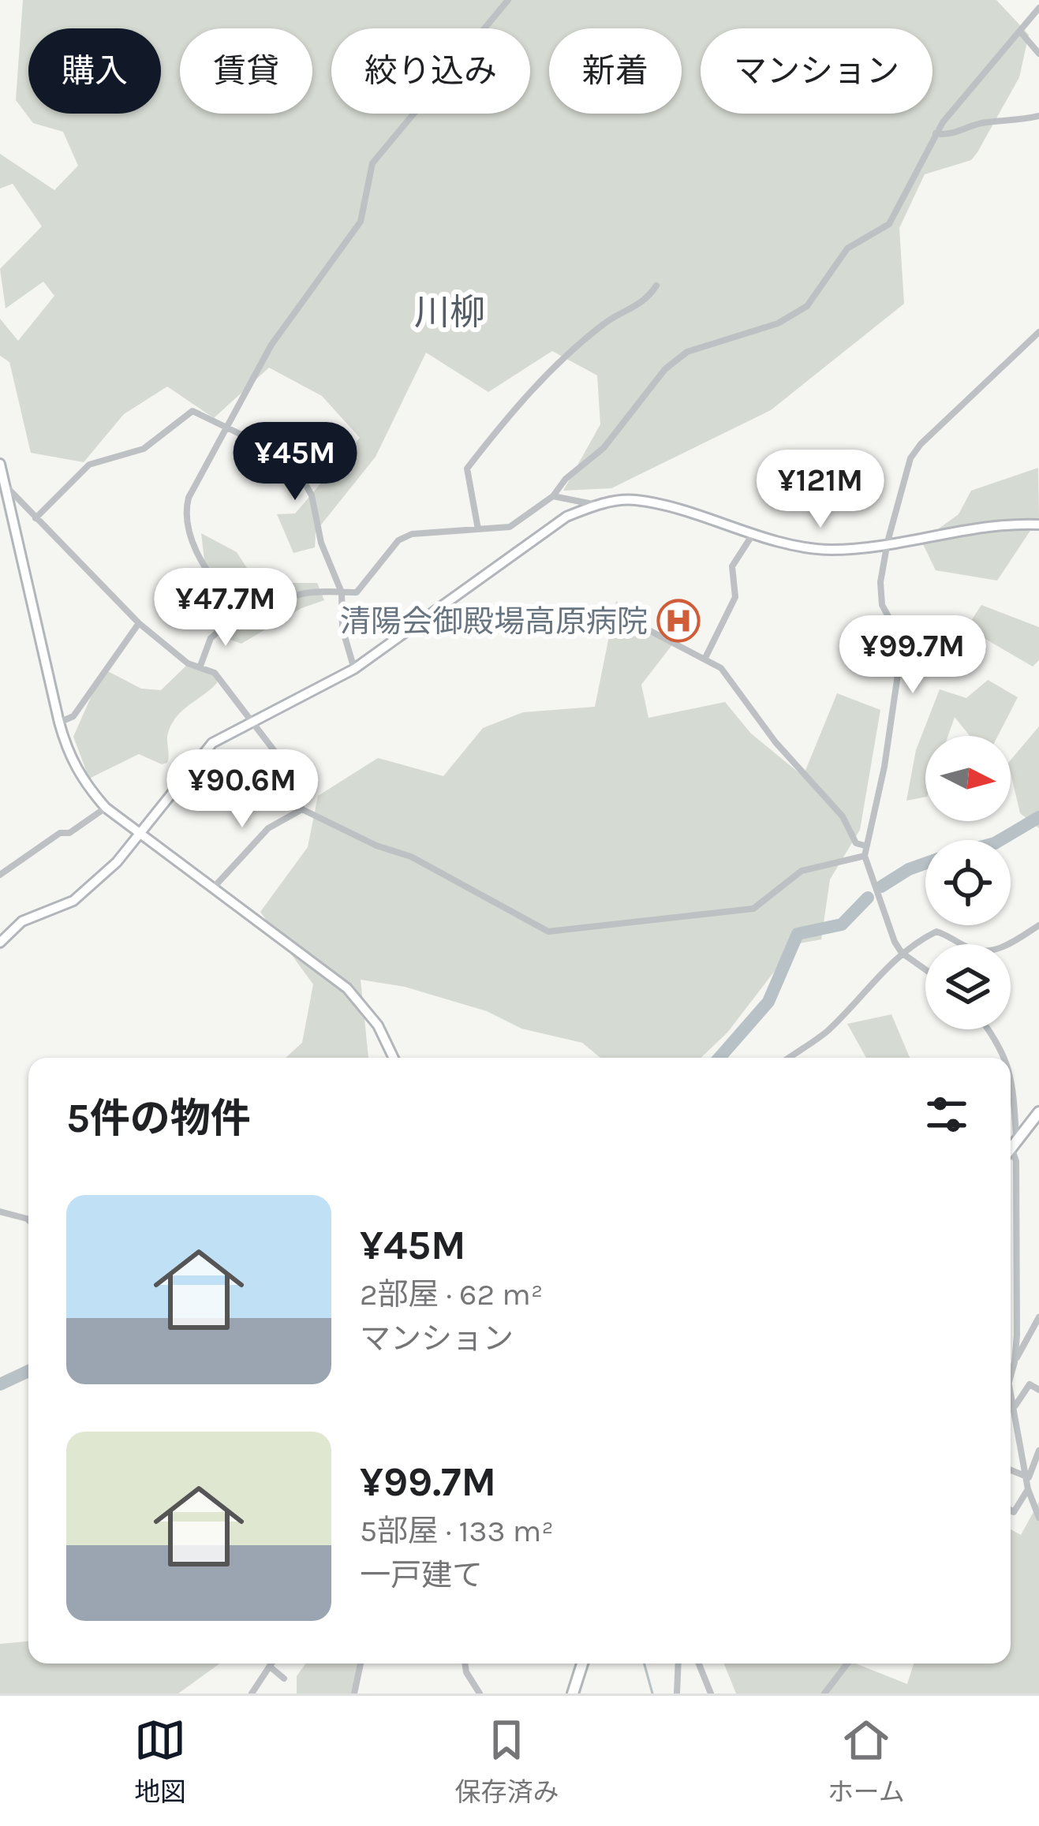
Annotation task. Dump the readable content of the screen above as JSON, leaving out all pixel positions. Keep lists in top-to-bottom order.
{
  "districts": ["川柳"],
  "places": {
    "hospital": ["清陽会御殿場高原病院"]
  },
  "north": "right",
  "page": {
    "chip": [
      "購入",
      "賃貸",
      "絞り込み",
      "新着",
      "マンション"
    ],
    "price": [
      "¥45M",
      "¥121M",
      "¥47.7M",
      "¥99.7M",
      "¥90.6M"
    ],
    "heading": "5件の物件",
    "list": [
      {
        "name": "¥45M",
        "note": "2部屋 · 62 m² · マンション"
      },
      {
        "name": "¥99.7M",
        "note": "5部屋 · 133 m² · 一戸建て"
      }
    ],
    "tabs": ["地図", "保存済み", "ホーム"]
  }
}
